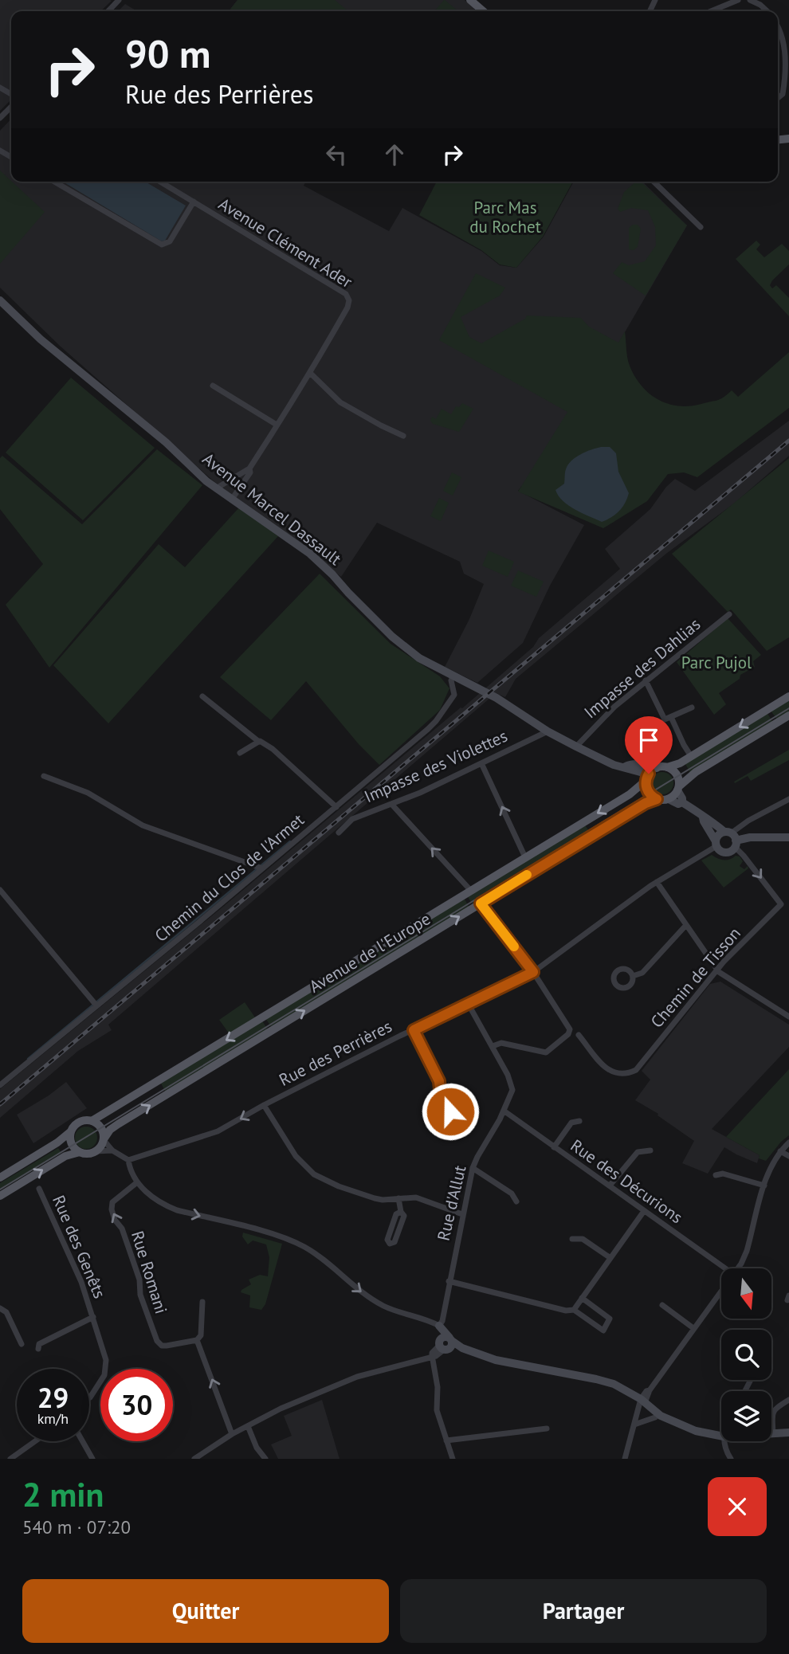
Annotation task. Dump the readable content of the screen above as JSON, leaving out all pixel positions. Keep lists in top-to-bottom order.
{
  "streets": {
    "main road": ["Avenue de l'Europe"],
    "street": [
      "Avenue Clément Ader",
      "Avenue Marcel Dassault",
      "Impasse des Dahlias",
      "Impasse des Violettes",
      "Chemin du Clos de l'Armet",
      "Chemin de Tisson",
      "Rue des Perrières",
      "Rue des Décurions",
      "Rue d'Allut",
      "Rue des Genêts",
      "Rue Romani"
    ]
  },
  "crossings": [
    ["Avenue Clément Ader", "Avenue Marcel Dassault"],
    ["Avenue Marcel Dassault", "Impasse des Dahlias"],
    ["Avenue Marcel Dassault", "Impasse des Violettes"],
    ["Avenue Marcel Dassault", "Chemin du Clos de l'Armet"],
    ["Avenue Marcel Dassault", "Avenue de l'Europe"],
    ["Rue des Perrières", "Rue d'Allut"],
    ["Rue des Décurions", "Rue d'Allut"]
  ],
  "parks": ["Parc Mas du Rochet", "Parc Pujol"],
  "north": "bottom",
  "page": {
    "turn": ["90 m", "Rue des Perrières"],
    "speed": "29 km/h",
    "limit": "30",
    "heading": ["2 min", "540 m · 07:20"],
    "buttons": ["Quitter", "Partager"]
  }
}
